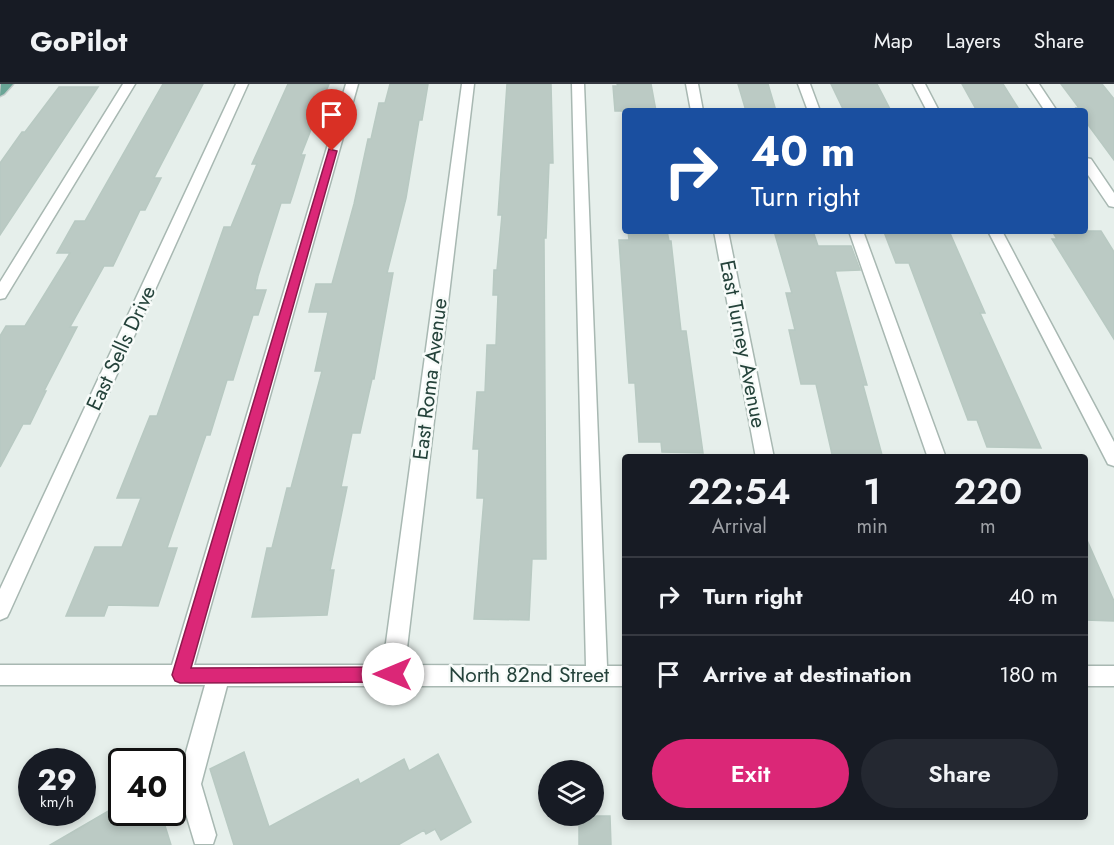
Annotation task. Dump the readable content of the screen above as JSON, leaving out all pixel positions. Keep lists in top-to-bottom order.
{
  "streets": {
    "street": [
      "East Turney Avenue",
      "East Sells Drive",
      "East Roma Avenue",
      "North 82nd Street"
    ]
  },
  "crossings": [
    ["East Roma Avenue", "North 82nd Street"]
  ],
  "page": {
    "header": "GoPilot",
    "nav": ["Map", "Layers", "Share"],
    "turn": ["40 m", "Turn right"],
    "eta": [
      "22:54",
      "Arrival",
      "1",
      "min",
      "220",
      "m"
    ],
    "list": [
      {
        "name": "Turn right",
        "value": "40 m"
      },
      {
        "name": "Arrive at destination",
        "value": "180 m"
      }
    ],
    "buttons": ["Exit", "Share"],
    "speed": "29 km/h",
    "limit": "40"
  }
}
